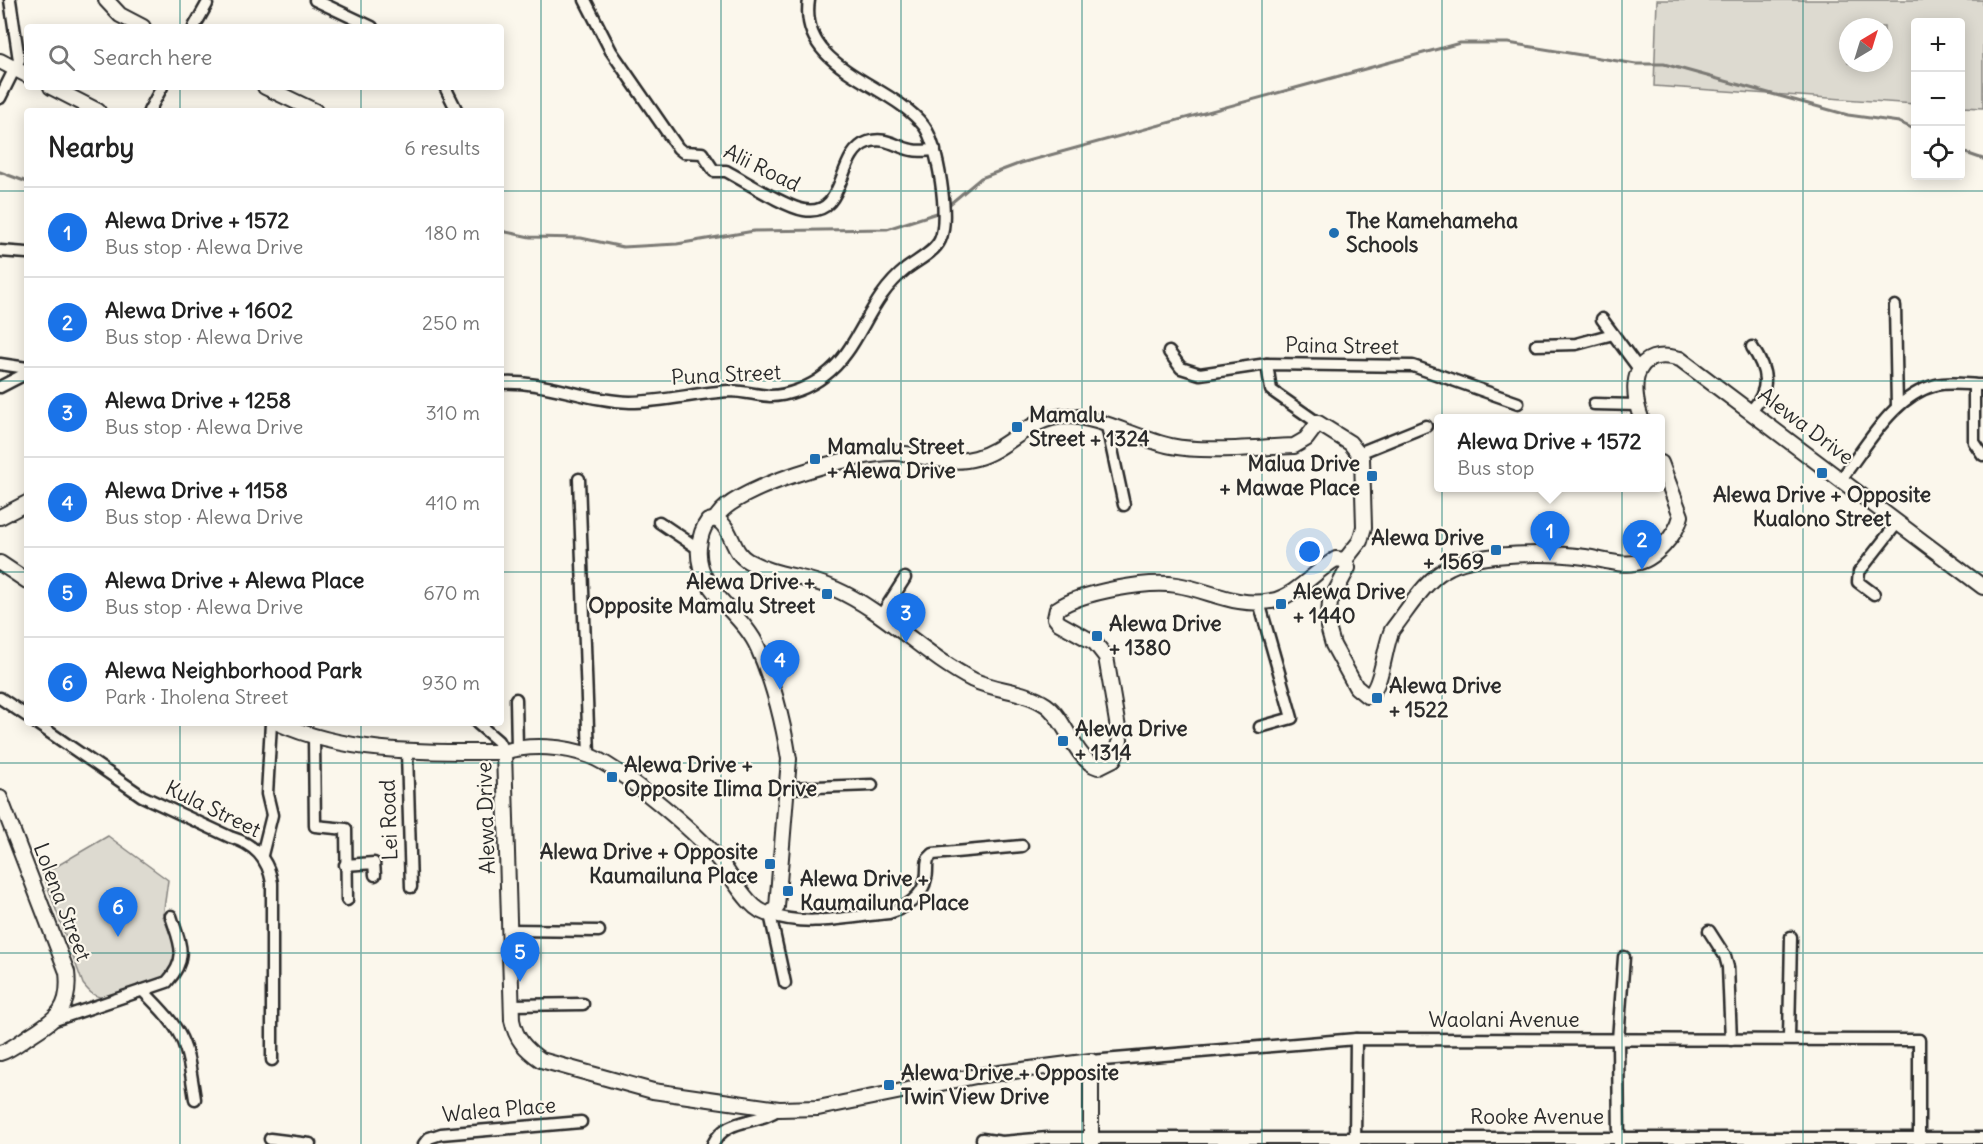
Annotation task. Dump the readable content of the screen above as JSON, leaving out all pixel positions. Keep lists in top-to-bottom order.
{
  "streets": {
    "street": [
      "Alii Road",
      "Paina Street",
      "Puna Street",
      "Alewa Drive",
      "Kula Street",
      "Lei Road",
      "Lolena Street",
      "Waolani Avenue",
      "Walea Place",
      "Rooke Avenue"
    ]
  },
  "crossings": [
    ["Alii Road", "Puna Street"],
    ["Alewa Drive", "Waolani Avenue"],
    ["Waolani Avenue", "Rooke Avenue"]
  ],
  "places": {
    "other": ["The Kamehameha Schools"],
    "transit": [
      "Mamalu Street + 1324",
      "Mamalu Street + Alewa Drive",
      "Alewa Drive + Opposite Kualono Street",
      "Malua Drive + Mawae Place",
      "Alewa Drive + 1569",
      "Alewa Drive + Opposite Mamalu Street",
      "Alewa Drive + 1440",
      "Alewa Drive + 1380",
      "Alewa Drive + 1522",
      "Alewa Drive + 1314",
      "Alewa Drive + Opposite Ilima Drive",
      "Alewa Drive + Opposite Kaumailuna Place",
      "Alewa Drive + Kaumailuna Place",
      "Alewa Drive + Opposite Twin View Drive"
    ]
  },
  "north": "top right",
  "page": {
    "map_buttons": ["+", "−"],
    "search": "Search here",
    "heading": ["Nearby", "6 results"],
    "list": [
      {
        "mark": "1",
        "name": "Alewa Drive + 1572",
        "note": "Bus stop · Alewa Drive",
        "value": "180 m"
      },
      {
        "mark": "2",
        "name": "Alewa Drive + 1602",
        "note": "Bus stop · Alewa Drive",
        "value": "250 m"
      },
      {
        "mark": "3",
        "name": "Alewa Drive + 1258",
        "note": "Bus stop · Alewa Drive",
        "value": "310 m"
      },
      {
        "mark": "4",
        "name": "Alewa Drive + 1158",
        "note": "Bus stop · Alewa Drive",
        "value": "410 m"
      },
      {
        "mark": "5",
        "name": "Alewa Drive + Alewa Place",
        "note": "Bus stop · Alewa Drive",
        "value": "670 m"
      },
      {
        "mark": "6",
        "name": "Alewa Neighborhood Park",
        "note": "Park · Iholena Street",
        "value": "930 m"
      }
    ],
    "popup": ["Alewa Drive + 1572", "Bus stop"],
    "pins": [
      "1",
      "2",
      "3",
      "4",
      "6",
      "5"
    ]
  }
}
